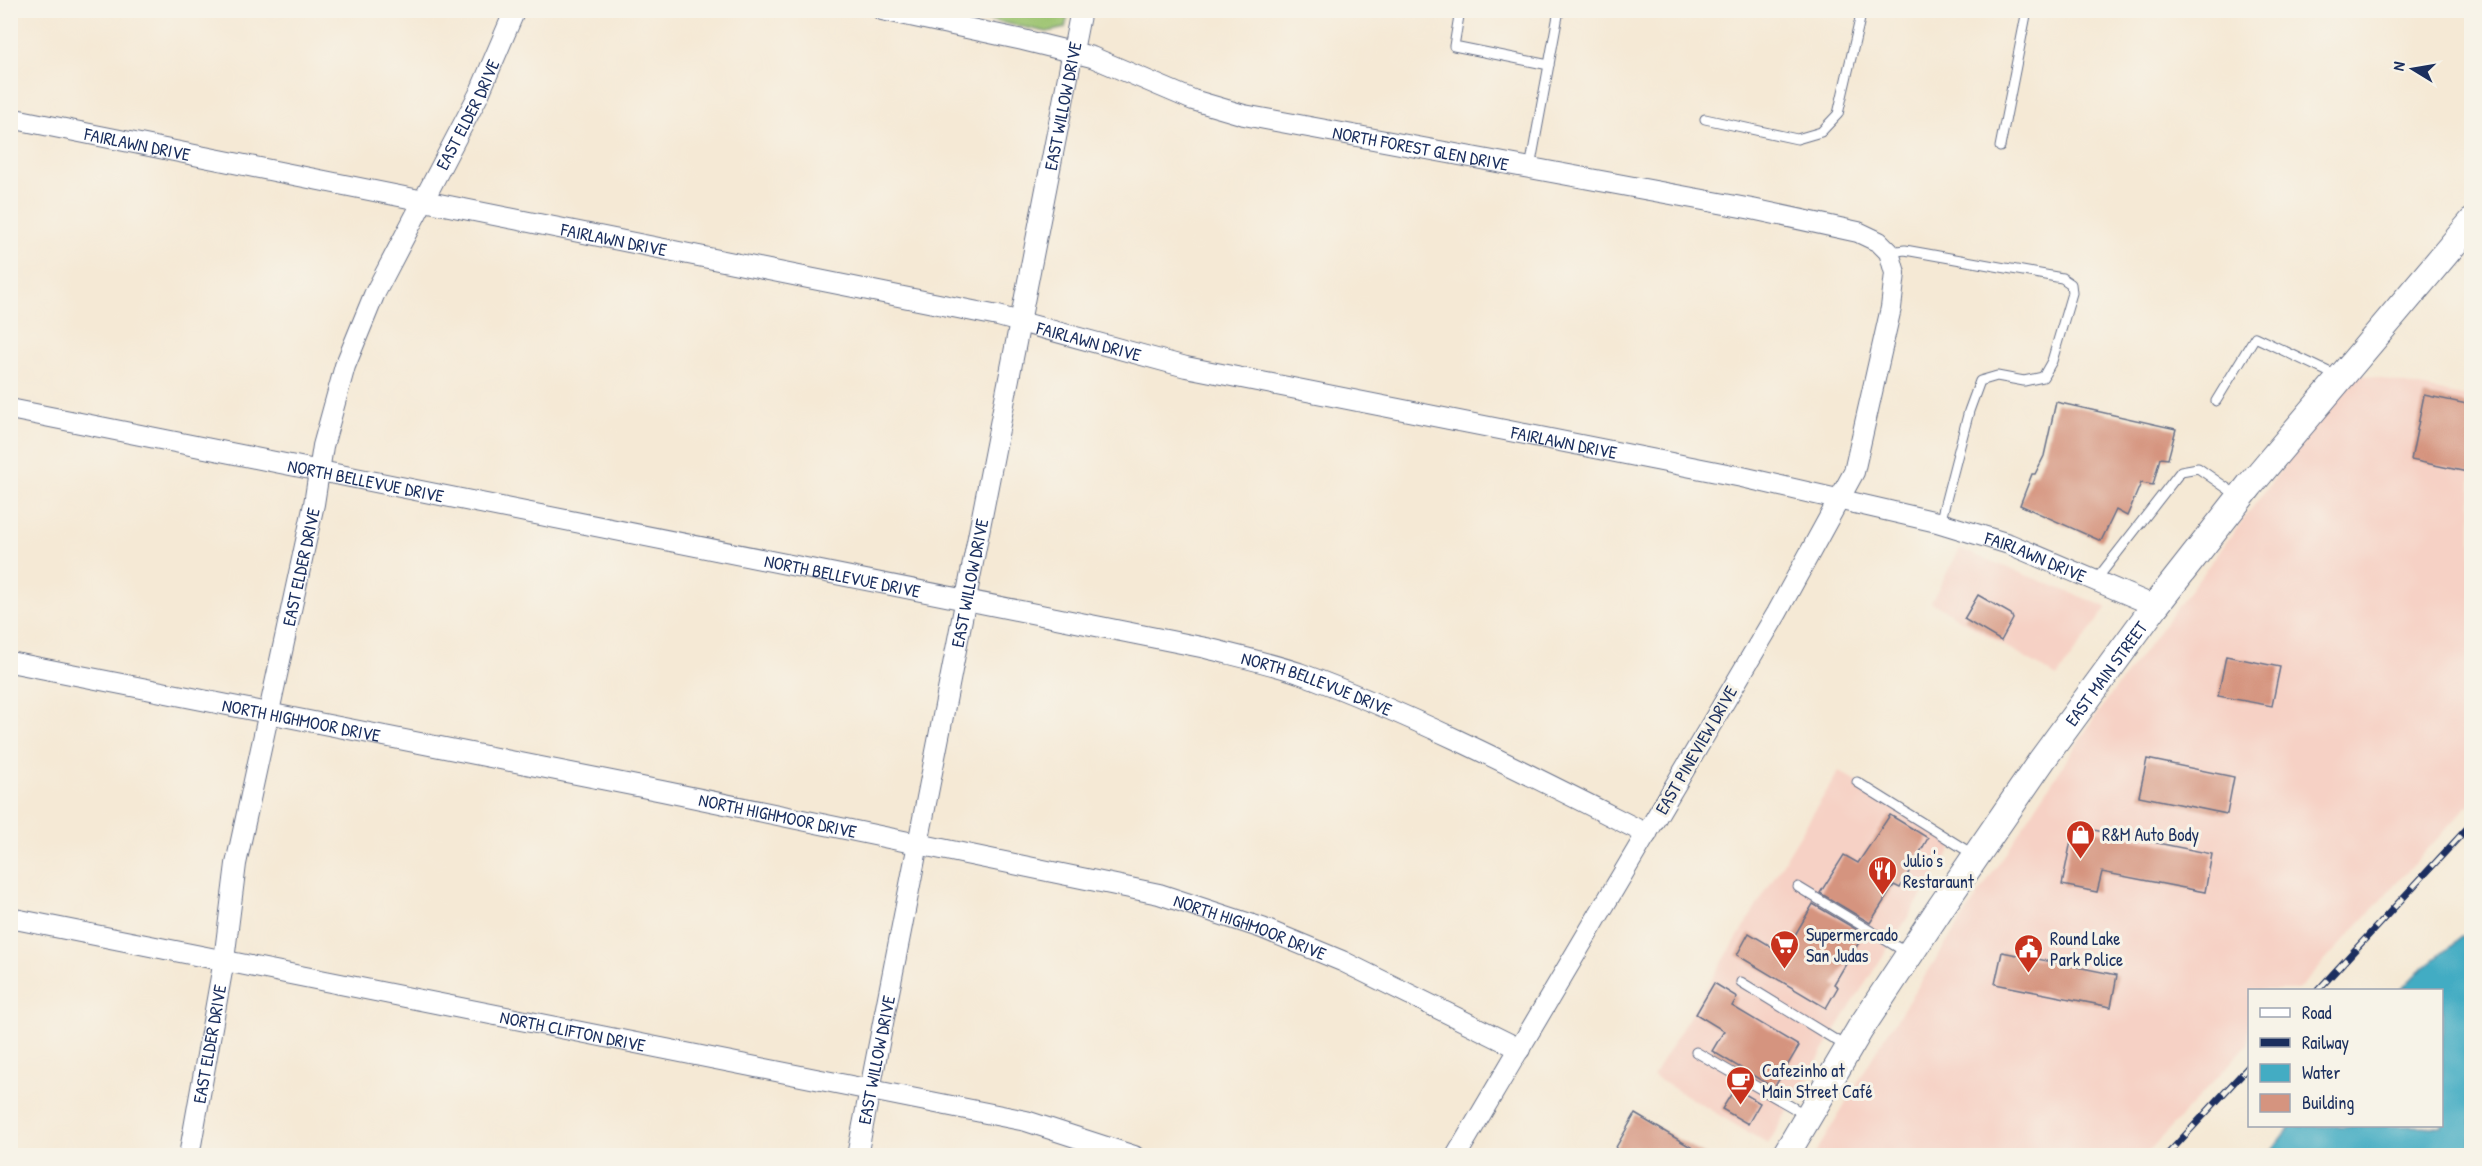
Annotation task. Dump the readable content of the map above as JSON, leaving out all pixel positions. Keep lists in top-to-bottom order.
{
  "streets": {
    "main road": ["EAST MAIN STREET"],
    "street": [
      "EAST WILLOW DRIVE",
      "EAST ELDER DRIVE",
      "FAIRLAWN DRIVE",
      "NORTH FOREST GLEN DRIVE",
      "NORTH BELLEVUE DRIVE",
      "NORTH HIGHMOOR DRIVE",
      "EAST PINEVIEW DRIVE",
      "NORTH CLIFTON DRIVE"
    ]
  },
  "crossings": [
    ["EAST WILLOW DRIVE", "FAIRLAWN DRIVE"],
    ["EAST WILLOW DRIVE", "NORTH FOREST GLEN DRIVE"],
    ["EAST WILLOW DRIVE", "NORTH BELLEVUE DRIVE"],
    ["EAST WILLOW DRIVE", "NORTH HIGHMOOR DRIVE"],
    ["EAST WILLOW DRIVE", "NORTH CLIFTON DRIVE"],
    ["EAST ELDER DRIVE", "FAIRLAWN DRIVE"],
    ["EAST ELDER DRIVE", "NORTH BELLEVUE DRIVE"],
    ["EAST ELDER DRIVE", "NORTH HIGHMOOR DRIVE"],
    ["EAST ELDER DRIVE", "NORTH CLIFTON DRIVE"],
    ["FAIRLAWN DRIVE", "EAST MAIN STREET"],
    ["FAIRLAWN DRIVE", "EAST PINEVIEW DRIVE"],
    ["NORTH FOREST GLEN DRIVE", "EAST PINEVIEW DRIVE"],
    ["NORTH BELLEVUE DRIVE", "EAST PINEVIEW DRIVE"],
    ["NORTH HIGHMOOR DRIVE", "EAST PINEVIEW DRIVE"]
  ],
  "places": {
    "shop": ["R&M Auto Body"],
    "restaurant": ["Julio's Restaraunt"],
    "supermarket": ["Supermercado San Judas"],
    "public building": ["Round Lake Park Police"],
    "cafe": ["Cafezinho at Main Street Café"]
  },
  "legend": [
    "Road",
    "Railway",
    "Water",
    "Building"
  ],
  "north": "left"
}
